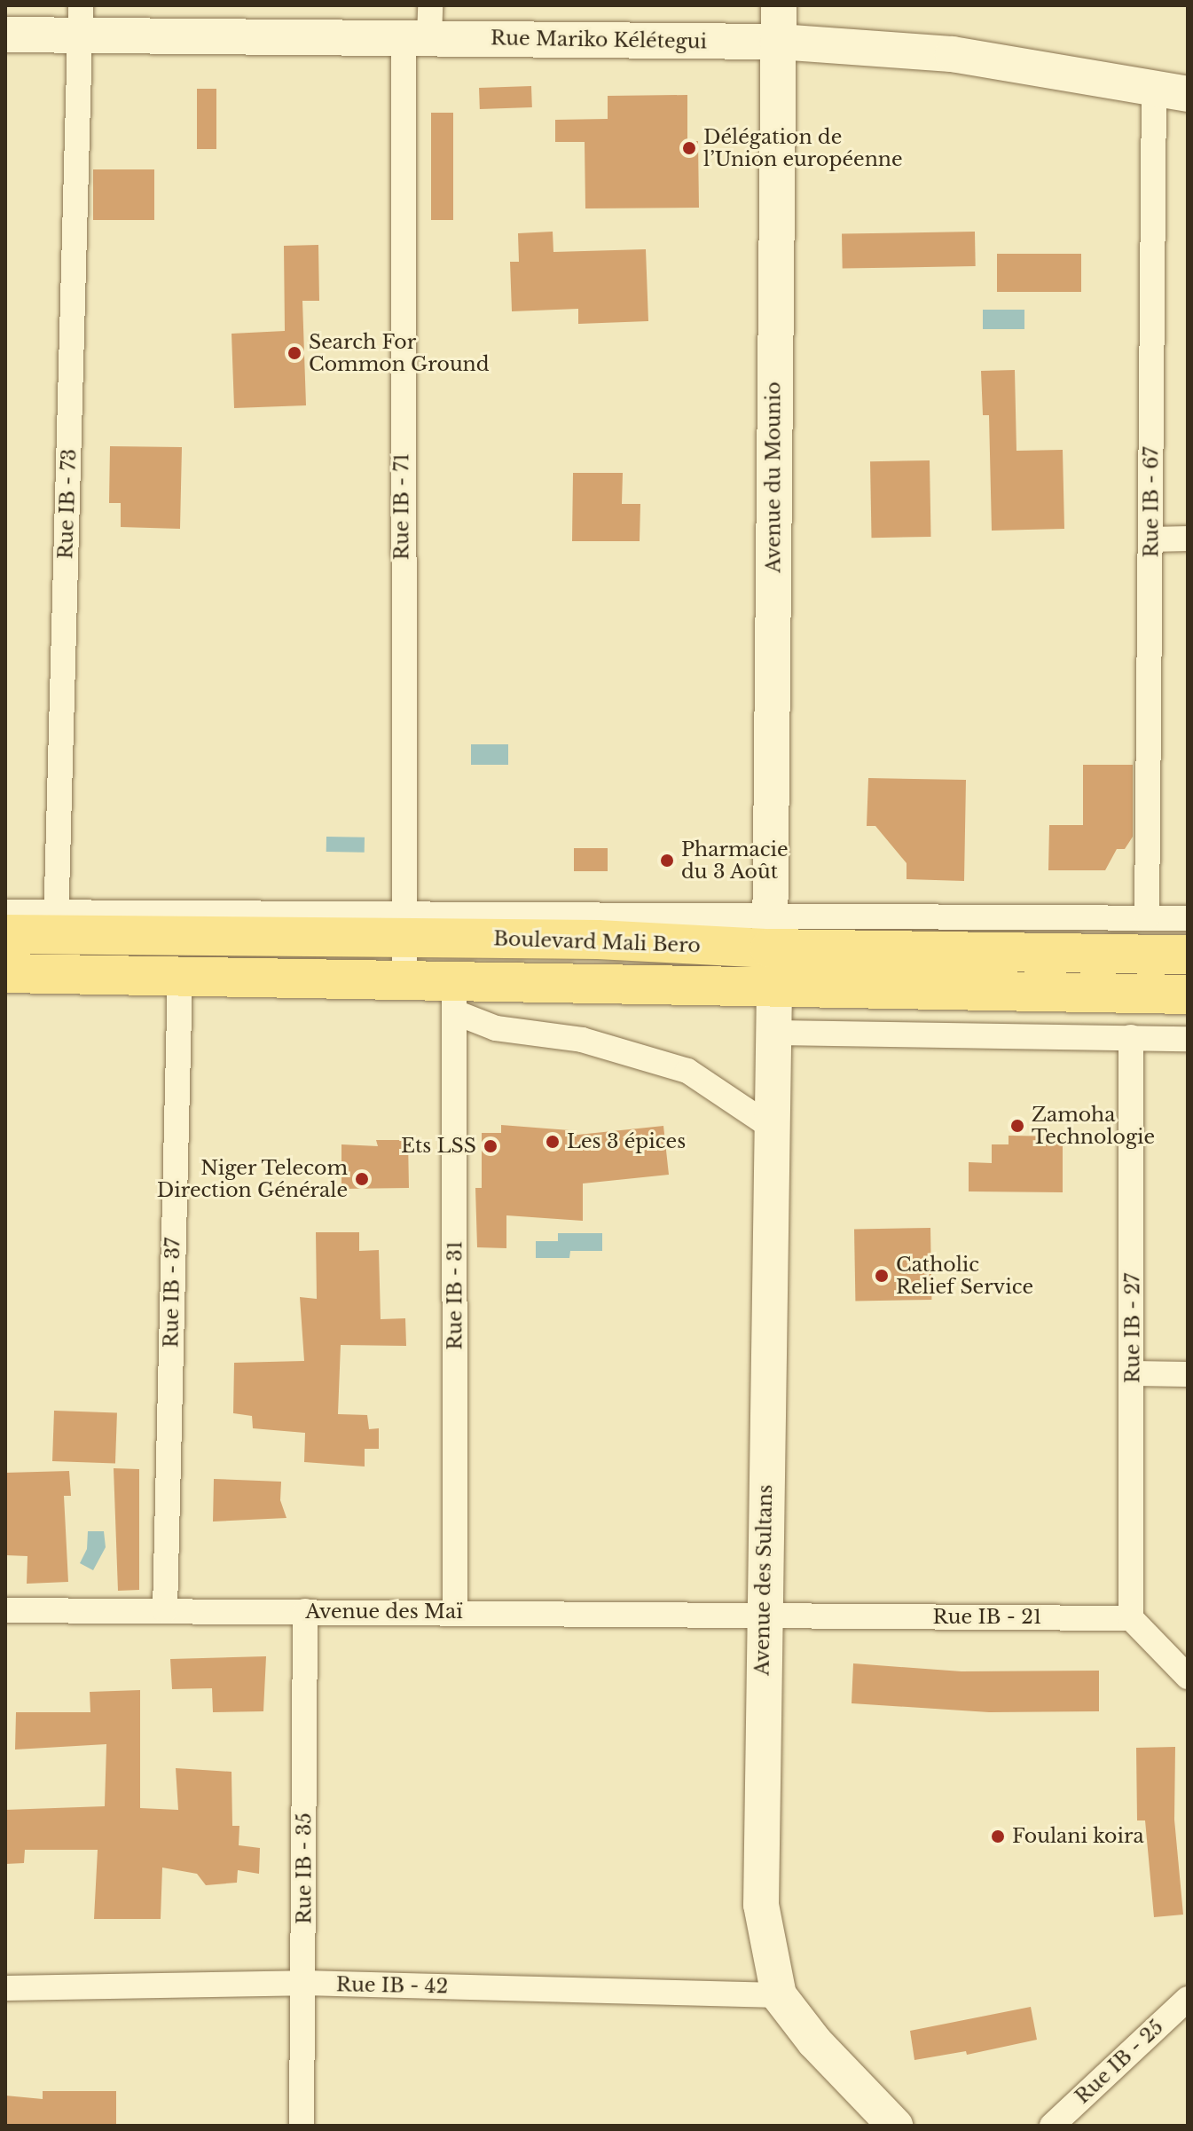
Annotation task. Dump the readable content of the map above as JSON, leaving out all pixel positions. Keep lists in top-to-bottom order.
{
  "streets": {
    "main road": ["Boulevard Mali Bero"],
    "street": [
      "Rue Mariko Kélétegui",
      "Avenue du Mounio",
      "Rue IB - 67",
      "Rue IB - 73",
      "Rue IB - 71",
      "Rue IB - 37",
      "Rue IB - 31",
      "Rue IB - 27",
      "Avenue des Sultans",
      "Avenue des Maï",
      "Rue IB - 21",
      "Rue IB - 35",
      "Rue IB - 42",
      "Rue IB - 25"
    ]
  },
  "crossings": [
    ["Rue Mariko Kélétegui", "Avenue du Mounio"],
    ["Rue Mariko Kélétegui", "Rue IB - 67"],
    ["Rue Mariko Kélétegui", "Rue IB - 73"],
    ["Rue Mariko Kélétegui", "Rue IB - 71"],
    ["Avenue du Mounio", "Boulevard Mali Bero"],
    ["Rue IB - 67", "Boulevard Mali Bero"],
    ["Rue IB - 73", "Boulevard Mali Bero"],
    ["Rue IB - 71", "Boulevard Mali Bero"],
    ["Boulevard Mali Bero", "Rue IB - 37"],
    ["Boulevard Mali Bero", "Rue IB - 31"],
    ["Boulevard Mali Bero", "Avenue des Sultans"],
    ["Rue IB - 37", "Avenue des Maï"],
    ["Rue IB - 31", "Avenue des Maï"],
    ["Rue IB - 27", "Rue IB - 21"],
    ["Avenue des Sultans", "Avenue des Maï"],
    ["Avenue des Sultans", "Rue IB - 21"],
    ["Avenue des Sultans", "Rue IB - 42"],
    ["Avenue des Maï", "Rue IB - 21"],
    ["Avenue des Maï", "Rue IB - 35"],
    ["Rue IB - 35", "Rue IB - 42"]
  ],
  "places": [
    "Délégation de l’Union européenne",
    "Search For Common Ground",
    "Pharmacie du 3 Août",
    "Zamoha Technologie",
    "Les 3 épices",
    "Ets LSS",
    "Niger Telecom Direction Générale",
    "Catholic Relief Service",
    "Foulani koira"
  ]
}
